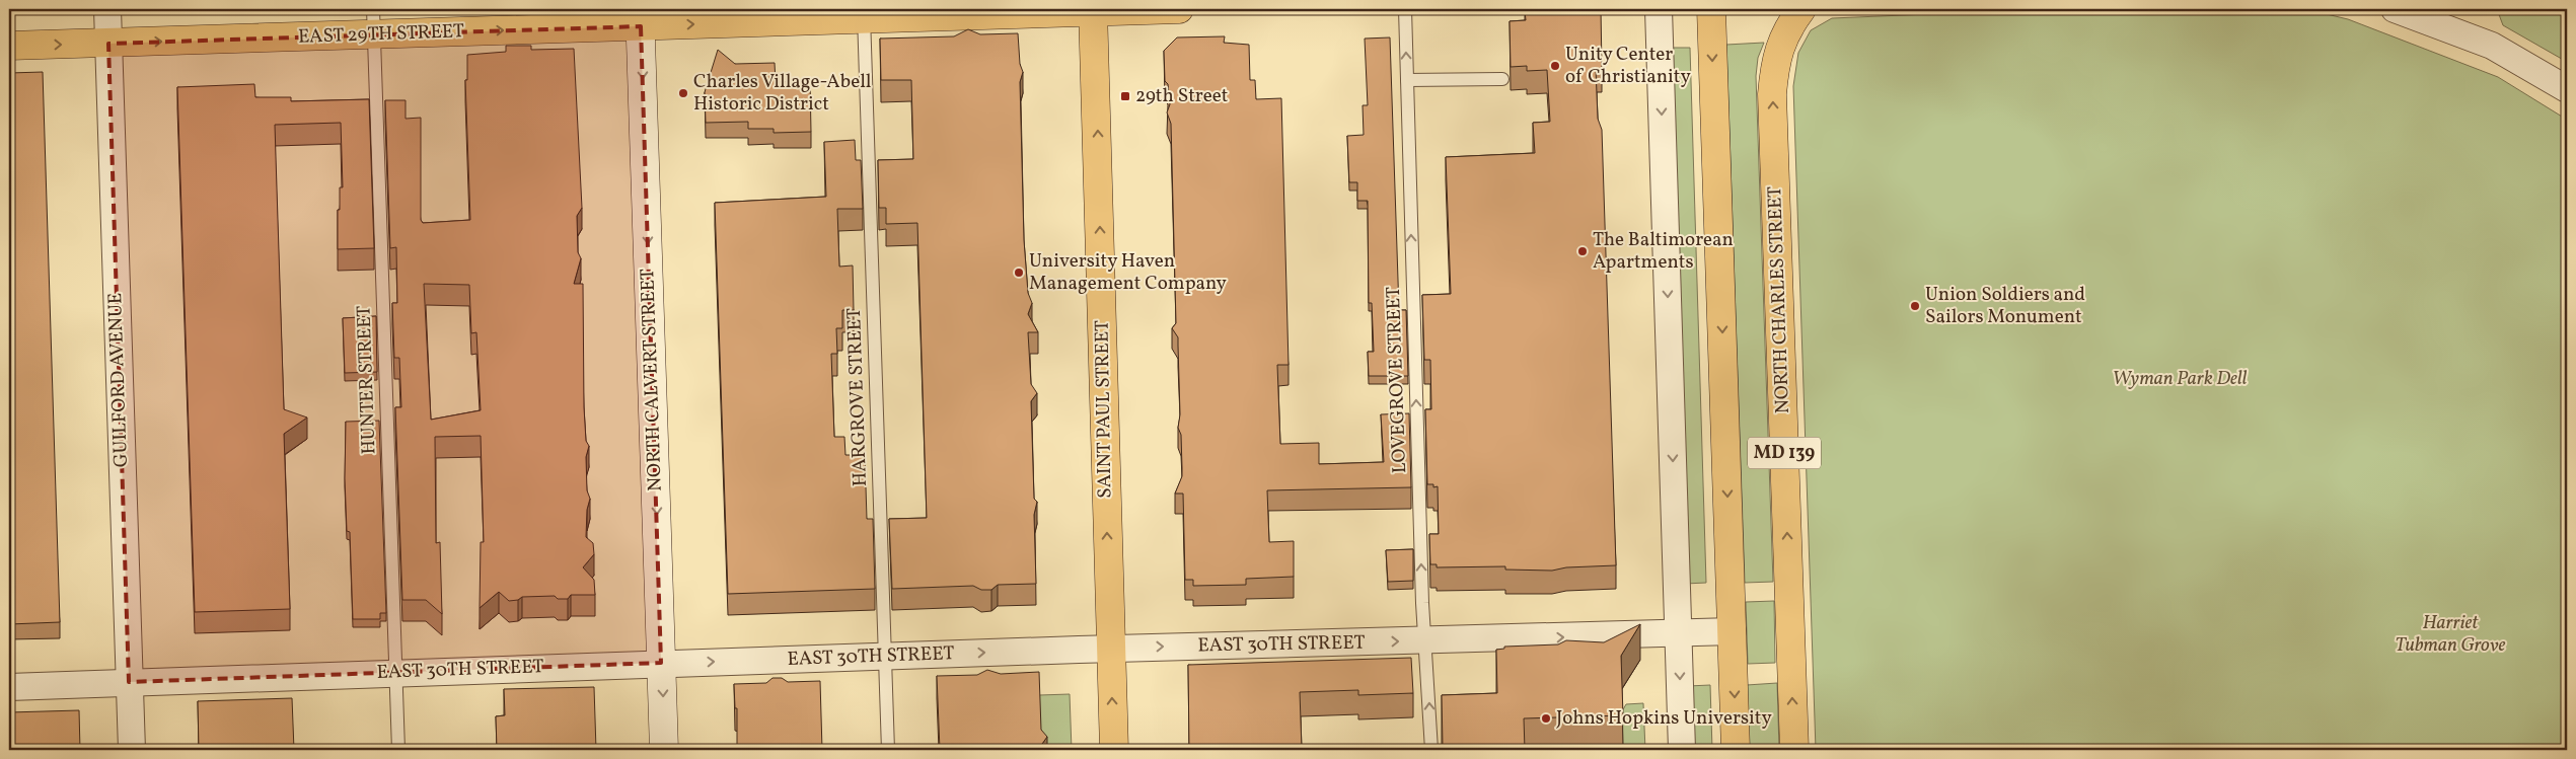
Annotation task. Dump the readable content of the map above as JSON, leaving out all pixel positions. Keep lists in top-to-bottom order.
{
  "streets": {
    "main road": [
      "EAST 29TH STREET",
      "NORTH CHARLES STREET",
      "NORTH CALVERT STREET",
      "SAINT PAUL STREET",
      "MD 139"
    ],
    "street": ["GUILFORD AVENUE", "EAST 30TH STREET"],
    "lane": ["HUNTER STREET", "LOVEGROVE STREET", "HARGROVE STREET"]
  },
  "crossings": [
    ["EAST 29TH STREET", "GUILFORD AVENUE"],
    ["EAST 29TH STREET", "HUNTER STREET"],
    ["EAST 29TH STREET", "NORTH CALVERT STREET"],
    ["EAST 29TH STREET", "HARGROVE STREET"],
    ["EAST 29TH STREET", "SAINT PAUL STREET"],
    ["GUILFORD AVENUE", "EAST 30TH STREET"],
    ["HUNTER STREET", "EAST 30TH STREET"],
    ["NORTH CALVERT STREET", "EAST 30TH STREET"],
    ["LOVEGROVE STREET", "EAST 30TH STREET"],
    ["HARGROVE STREET", "EAST 30TH STREET"],
    ["SAINT PAUL STREET", "EAST 30TH STREET"],
    ["MD 139", "EAST 30TH STREET"]
  ],
  "one_way": [
    "EAST 29TH STREET",
    "NORTH CALVERT STREET",
    "LOVEGROVE STREET",
    "SAINT PAUL STREET",
    "EAST 30TH STREET"
  ],
  "parks": ["Wyman Park Dell", "Harriet Tubman Grove"],
  "places": {
    "other": [
      "Unity Center of Christianity",
      "Charles Village-Abell Historic District",
      "The Baltimorean Apartments",
      "University Haven Management Company",
      "Union Soldiers and Sailors Monument",
      "Johns Hopkins University"
    ],
    "transit": ["29th Street"]
  }
}
